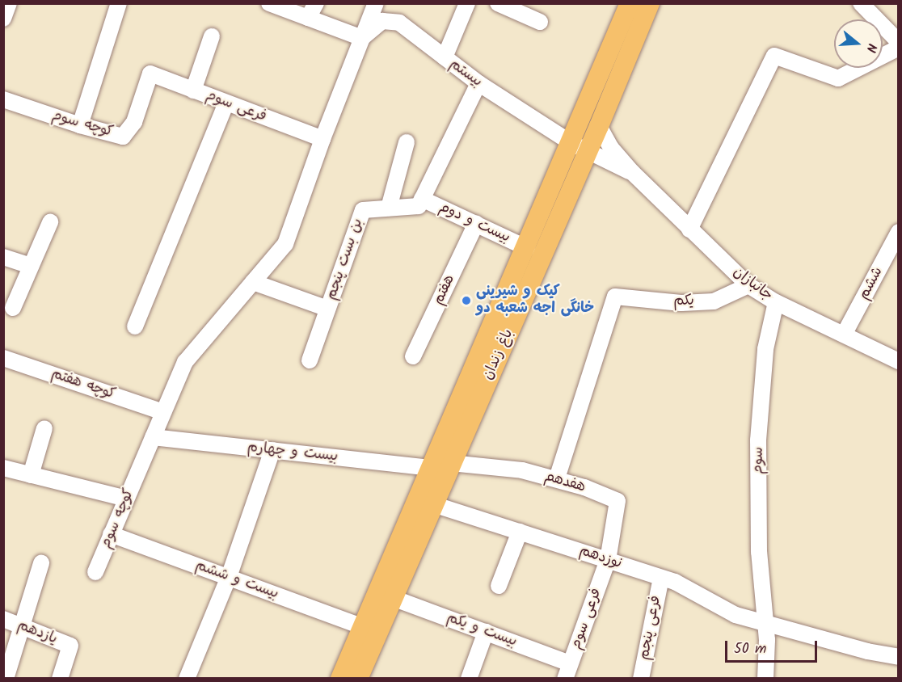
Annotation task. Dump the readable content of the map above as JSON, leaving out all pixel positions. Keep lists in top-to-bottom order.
{
  "streets": {
    "main road": ["باغ زندان"],
    "street": [
      "بیستم",
      "فرعی سوم",
      "کوچه سوم",
      "بیست و دوم",
      "بن بست پنجم",
      "ششم",
      "جانبازان",
      "هفتم",
      "یکم",
      "کوچه هفتم",
      "بیست و چهارم",
      "سوم",
      "هفدهم",
      "نوزدهم",
      "بیست و ششم",
      "فرعی پنجم",
      "بیست و یکم",
      "یازدهم"
    ]
  },
  "crossings": [
    ["بیستم", "کوچه سوم"],
    ["بیستم", "جانبازان"],
    ["بیستم", "باغ زندان"],
    ["فرعی سوم", "کوچه سوم"],
    ["فرعی سوم", "هفدهم"],
    ["فرعی سوم", "نوزدهم"],
    ["فرعی سوم", "بیست و یکم"],
    ["کوچه سوم", "کوچه هفتم"],
    ["کوچه سوم", "بیست و چهارم"],
    ["کوچه سوم", "بیست و ششم"],
    ["بیست و دوم", "هفتم"],
    ["بیست و دوم", "باغ زندان"],
    ["ششم", "جانبازان"],
    ["جانبازان", "یکم"],
    ["جانبازان", "باغ زندان"],
    ["جانبازان", "سوم"],
    ["یکم", "هفدهم"],
    ["باغ زندان", "بیست و چهارم"],
    ["باغ زندان", "هفدهم"],
    ["باغ زندان", "نوزدهم"],
    ["باغ زندان", "بیست و ششم"],
    ["باغ زندان", "بیست و یکم"],
    ["سوم", "نوزدهم"],
    ["هفدهم", "نوزدهم"],
    ["نوزدهم", "فرعی پنجم"]
  ],
  "places": ["کیک و شیرینی خانگی اجه شعبه دو"],
  "scale_bar": "50 m",
  "north": "right"
}
